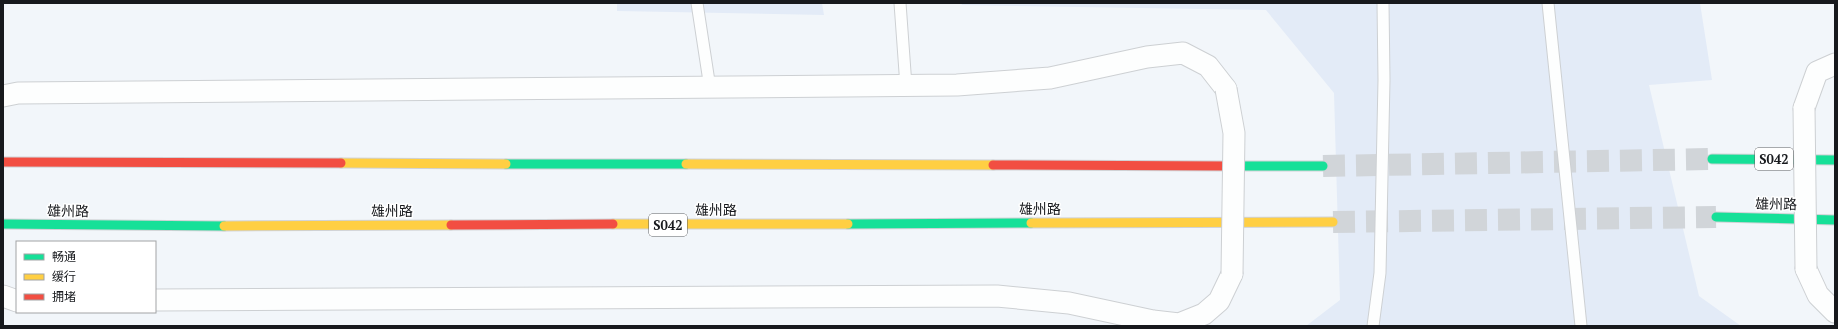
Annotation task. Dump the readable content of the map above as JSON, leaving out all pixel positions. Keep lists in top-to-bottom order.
{
  "streets": {
    "main road": ["S042", "雄州路"]
  },
  "legend": ["畅通", "缓行", "拥堵"]
}
